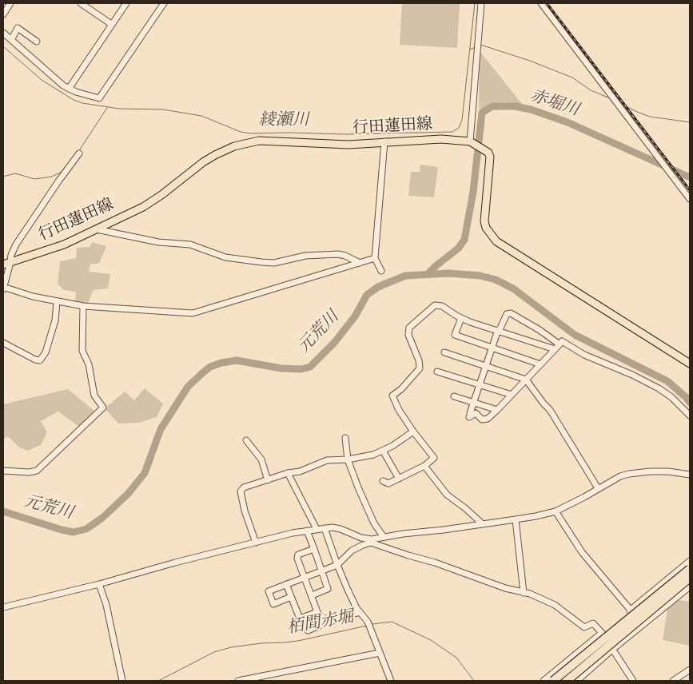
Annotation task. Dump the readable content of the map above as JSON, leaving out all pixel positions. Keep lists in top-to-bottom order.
{
  "streets": {
    "main road": ["行田蓮田線"]
  },
  "water": [
    "赤堀川",
    "綾瀬川",
    "元荒川",
    "栢間赤堀"
  ]
}
